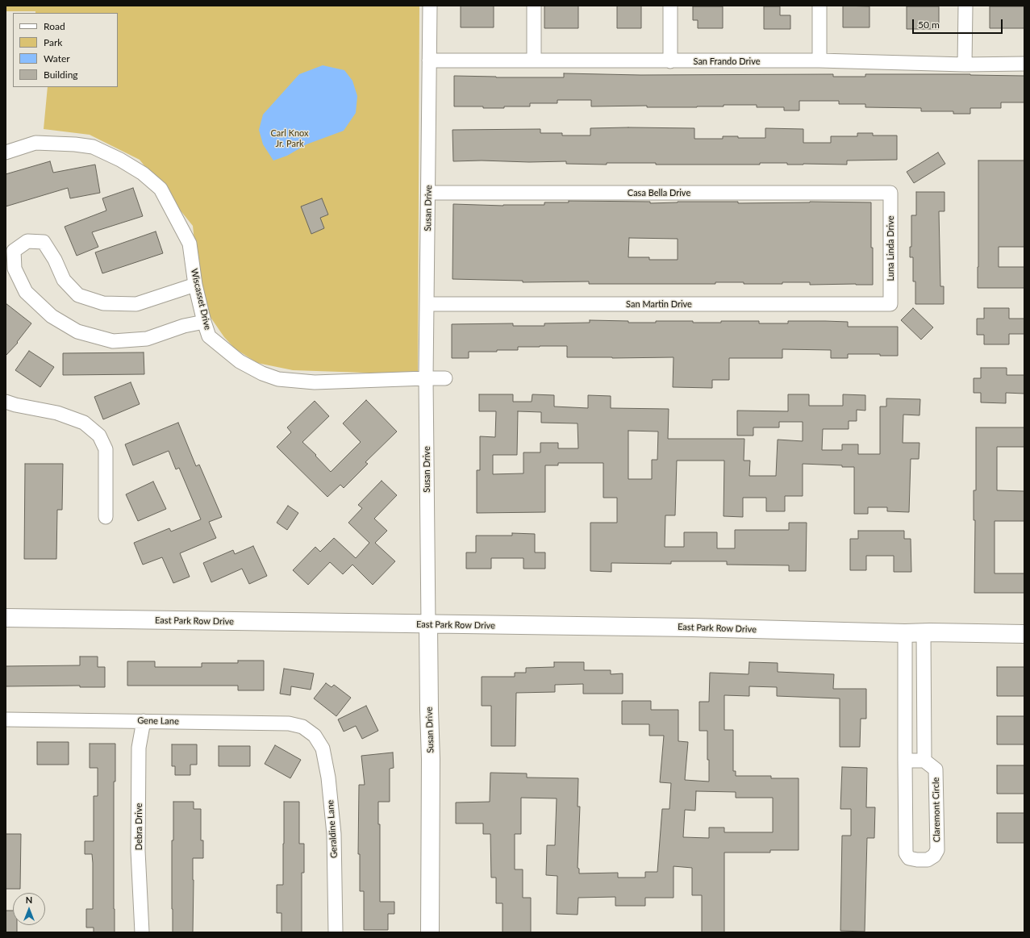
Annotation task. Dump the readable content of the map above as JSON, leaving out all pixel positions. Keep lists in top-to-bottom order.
{
  "streets": {
    "main road": ["Susan Drive", "East Park Row Drive"],
    "street": [
      "San Frando Drive",
      "Casa Bella Drive",
      "Luna Linda Drive",
      "Wiscasset Drive",
      "San Martin Drive",
      "Gene Lane",
      "Claremont Circle",
      "Debra Drive",
      "Geraldine Lane"
    ]
  },
  "crossings": [
    ["San Frando Drive", "Susan Drive"],
    ["Casa Bella Drive", "Susan Drive"],
    ["Casa Bella Drive", "Luna Linda Drive"],
    ["Susan Drive", "Wiscasset Drive"],
    ["Susan Drive", "San Martin Drive"],
    ["Susan Drive", "East Park Row Drive"],
    ["Luna Linda Drive", "San Martin Drive"],
    ["Gene Lane", "Debra Drive"],
    ["Gene Lane", "Geraldine Lane"]
  ],
  "parks": ["Carl Knox Jr. Park"],
  "legend": [
    "Road",
    "Park",
    "Water",
    "Building"
  ],
  "scale_bar": "50 m",
  "north": "top"
}
